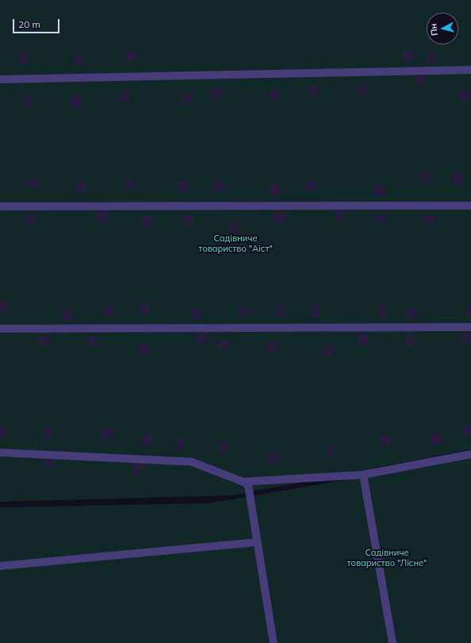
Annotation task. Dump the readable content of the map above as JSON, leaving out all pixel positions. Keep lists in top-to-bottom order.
{
  "parks": ["Садівниче товариство \"Аіст\"", "Садівниче товариство \"Лісне\""],
  "scale_bar": "20 m",
  "north": "left"
}
